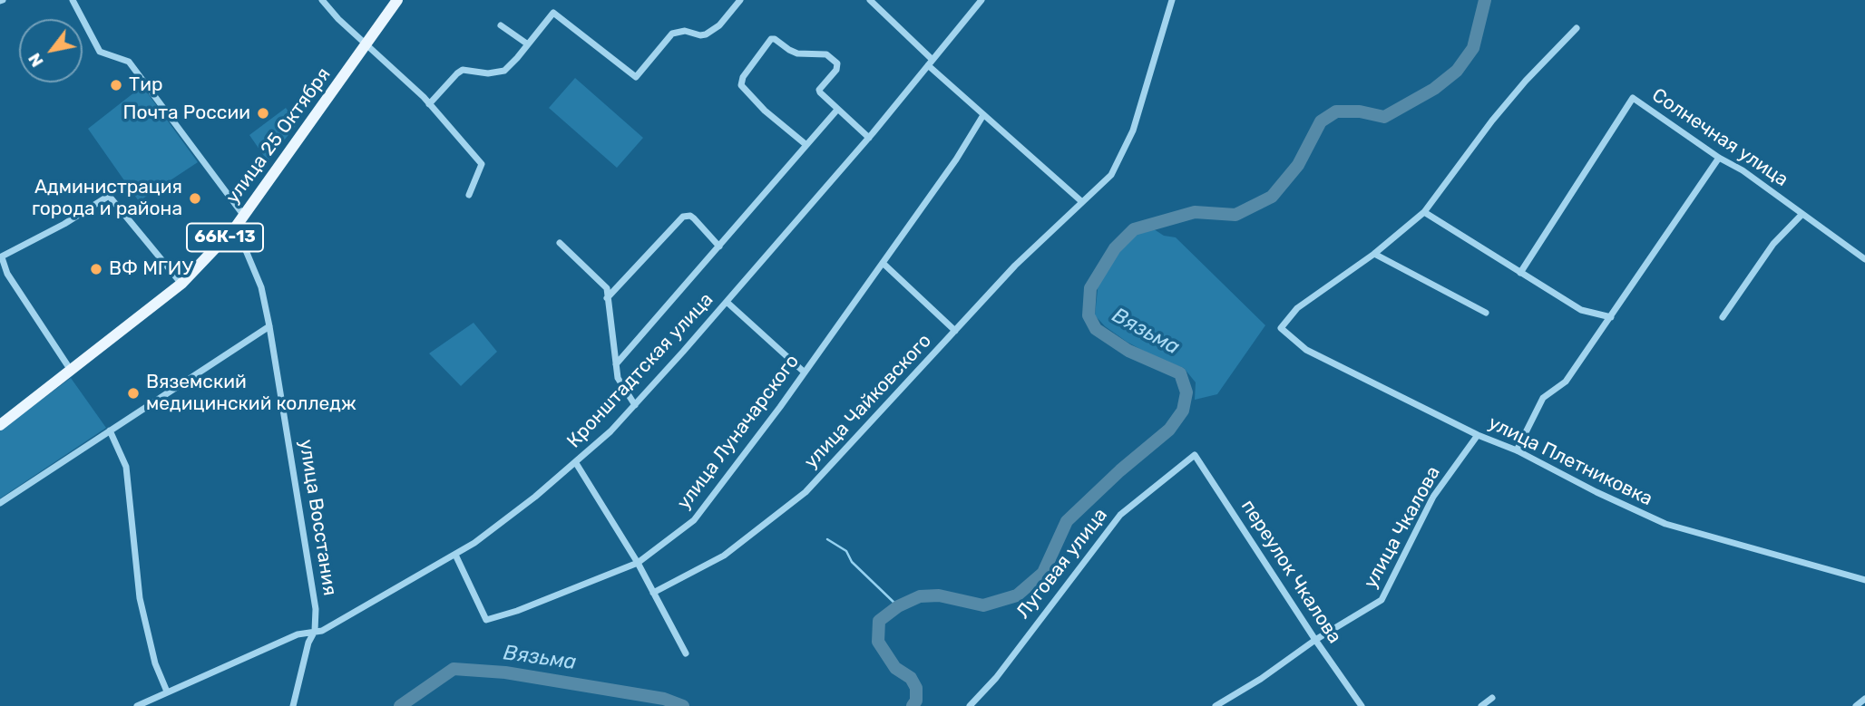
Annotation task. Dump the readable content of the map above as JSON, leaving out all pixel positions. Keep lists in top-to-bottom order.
{
  "streets": {
    "main road": ["улица 25 Октября", "66К-13"],
    "street": [
      "Солнечная улица",
      "Кронштадтская улица",
      "улица Чайковского",
      "улица Луначарского",
      "улица Плетниковка",
      "улица Восстания",
      "улица Чкалова",
      "Луговая улица",
      "переулок Чкалова"
    ]
  },
  "crossings": [
    ["улица 25 Октября", "улица Восстания"],
    ["Кронштадтская улица", "улица Луначарского"],
    ["Кронштадтская улица", "улица Восстания"],
    ["улица Плетниковка", "улица Чкалова"],
    ["улица Чкалова", "переулок Чкалова"],
    ["Луговая улица", "переулок Чкалова"]
  ],
  "water": ["Вязьма"],
  "places": [
    "Тир",
    "Почта России",
    "Администрация города и района",
    "ВФ МГИУ",
    "Вяземский медицинский колледж"
  ],
  "north": "bottom left"
}
